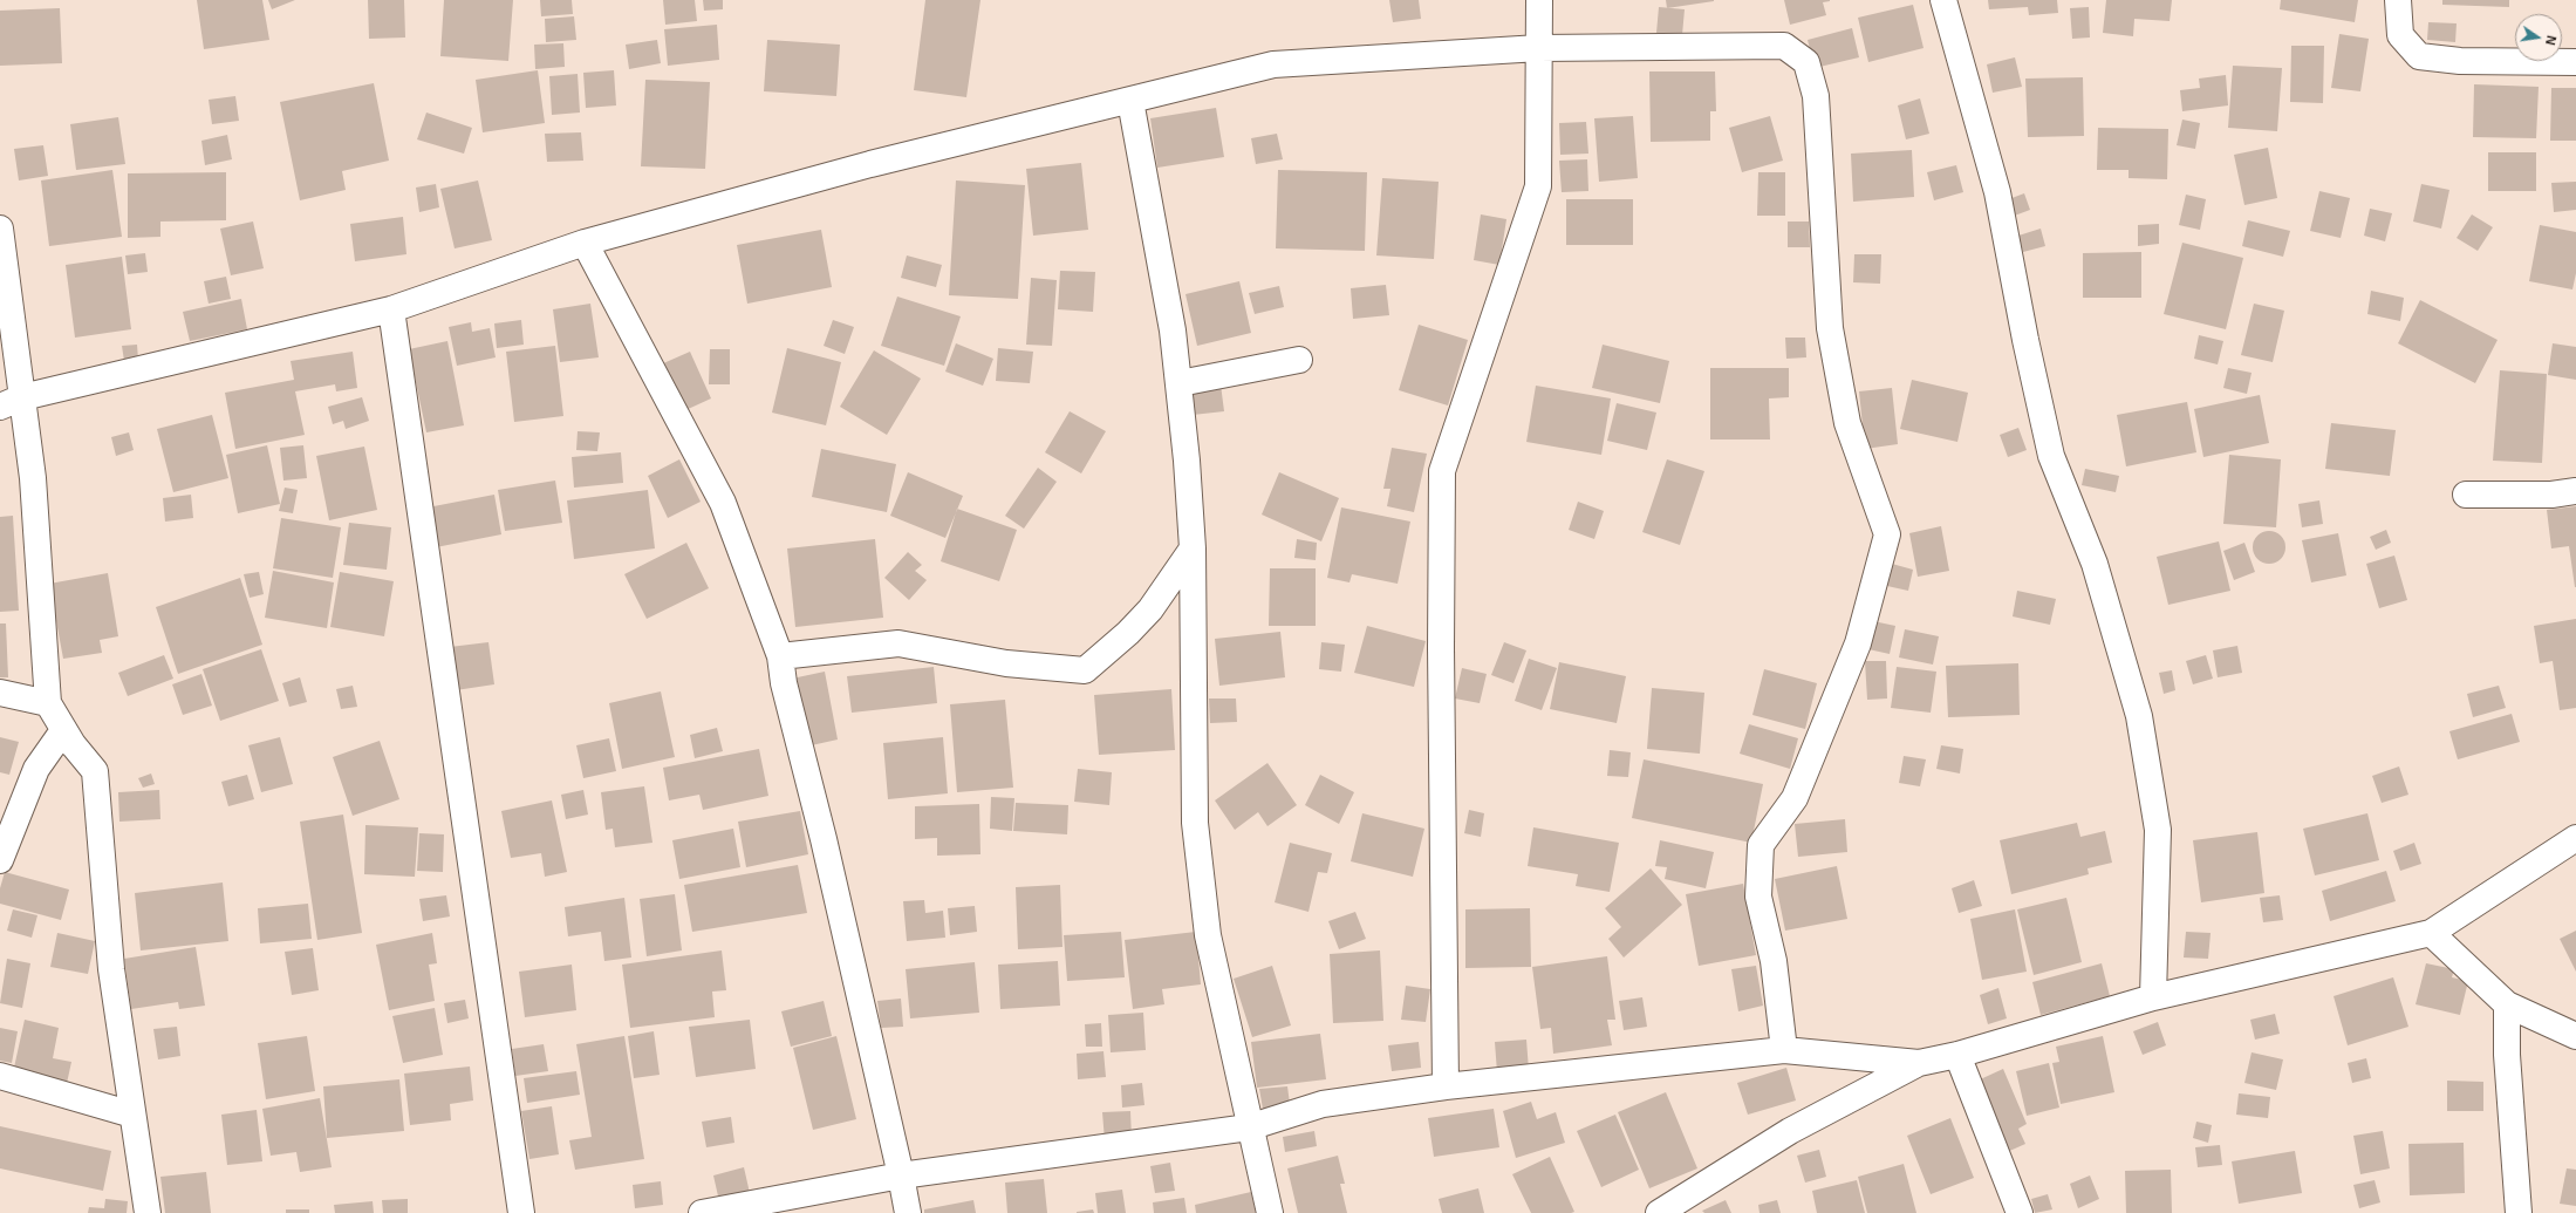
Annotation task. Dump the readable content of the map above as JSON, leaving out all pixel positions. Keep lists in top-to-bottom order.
{
  "north": "right"
}
